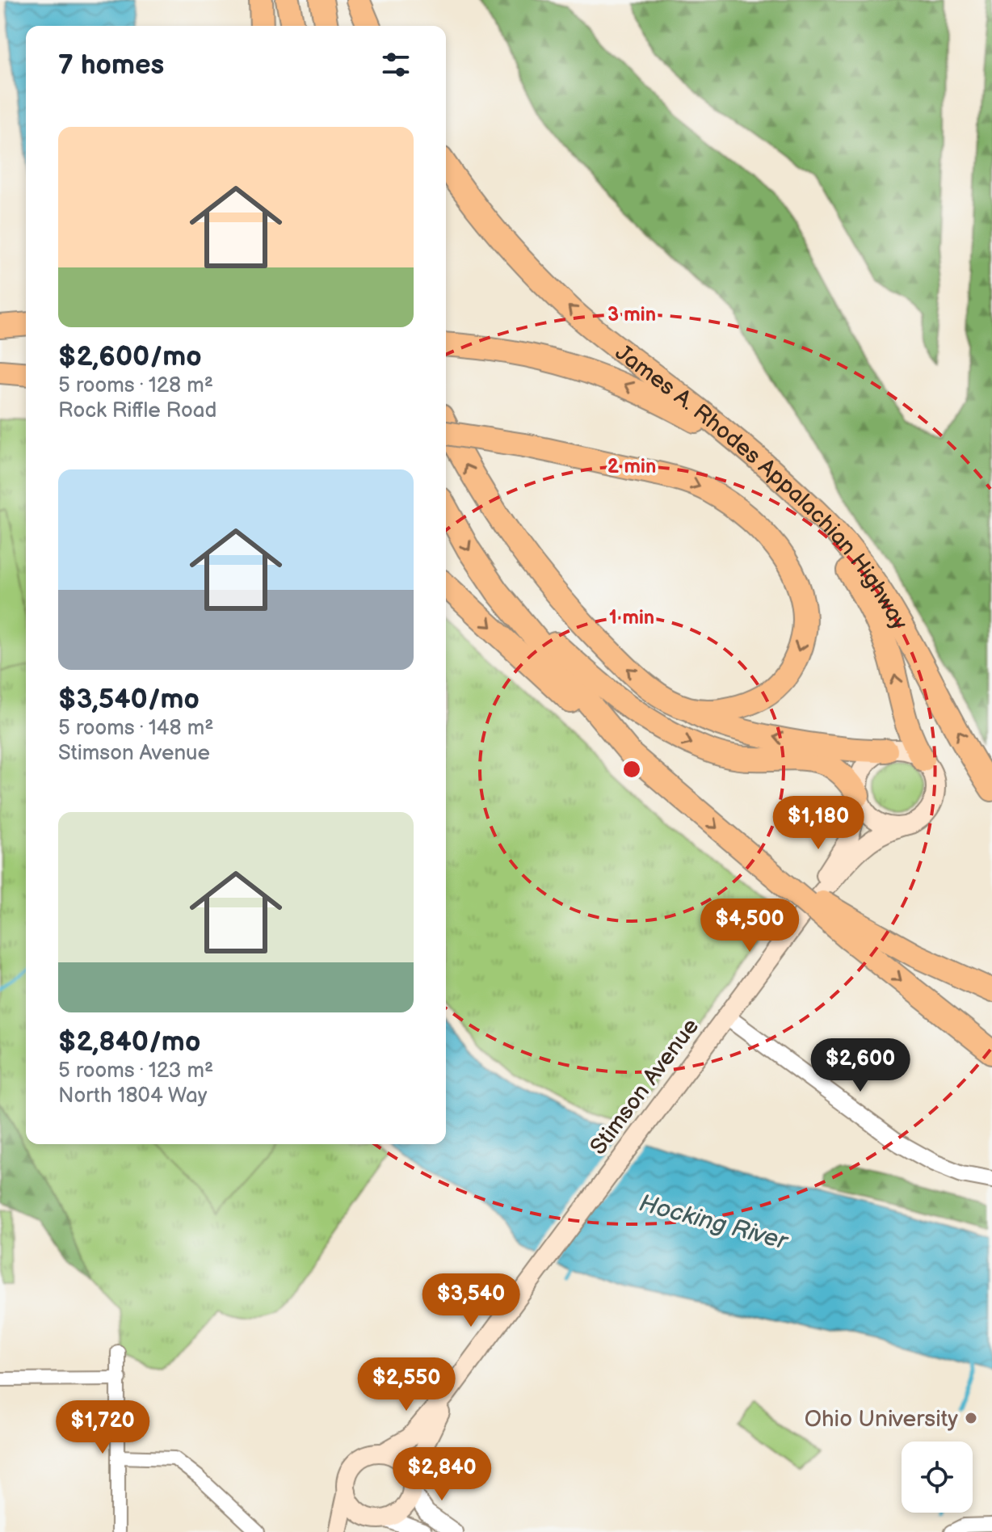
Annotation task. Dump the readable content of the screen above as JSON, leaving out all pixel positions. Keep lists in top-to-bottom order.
{
  "streets": {
    "highway": ["James A. Rhodes Appalachian Highway"],
    "main road": ["Stimson Avenue"]
  },
  "water": ["Hocking River"],
  "places": ["Ohio University"],
  "page": {
    "heading": "7 homes",
    "list": [
      {
        "name": "$2,600/mo",
        "note": "5 rooms · 128 m² · Rock Riffle Road"
      },
      {
        "name": "$3,540/mo",
        "note": "5 rooms · 148 m² · Stimson Avenue"
      },
      {
        "name": "$2,840/mo",
        "note": "5 rooms · 123 m² · North 1804 Way"
      }
    ],
    "price": [
      "$1,180",
      "$4,500",
      "$2,600",
      "$3,540",
      "$2,550",
      "$1,720",
      "$2,840"
    ]
  },
  "rings": ["3 min", "2 min", "1 min"]
}
